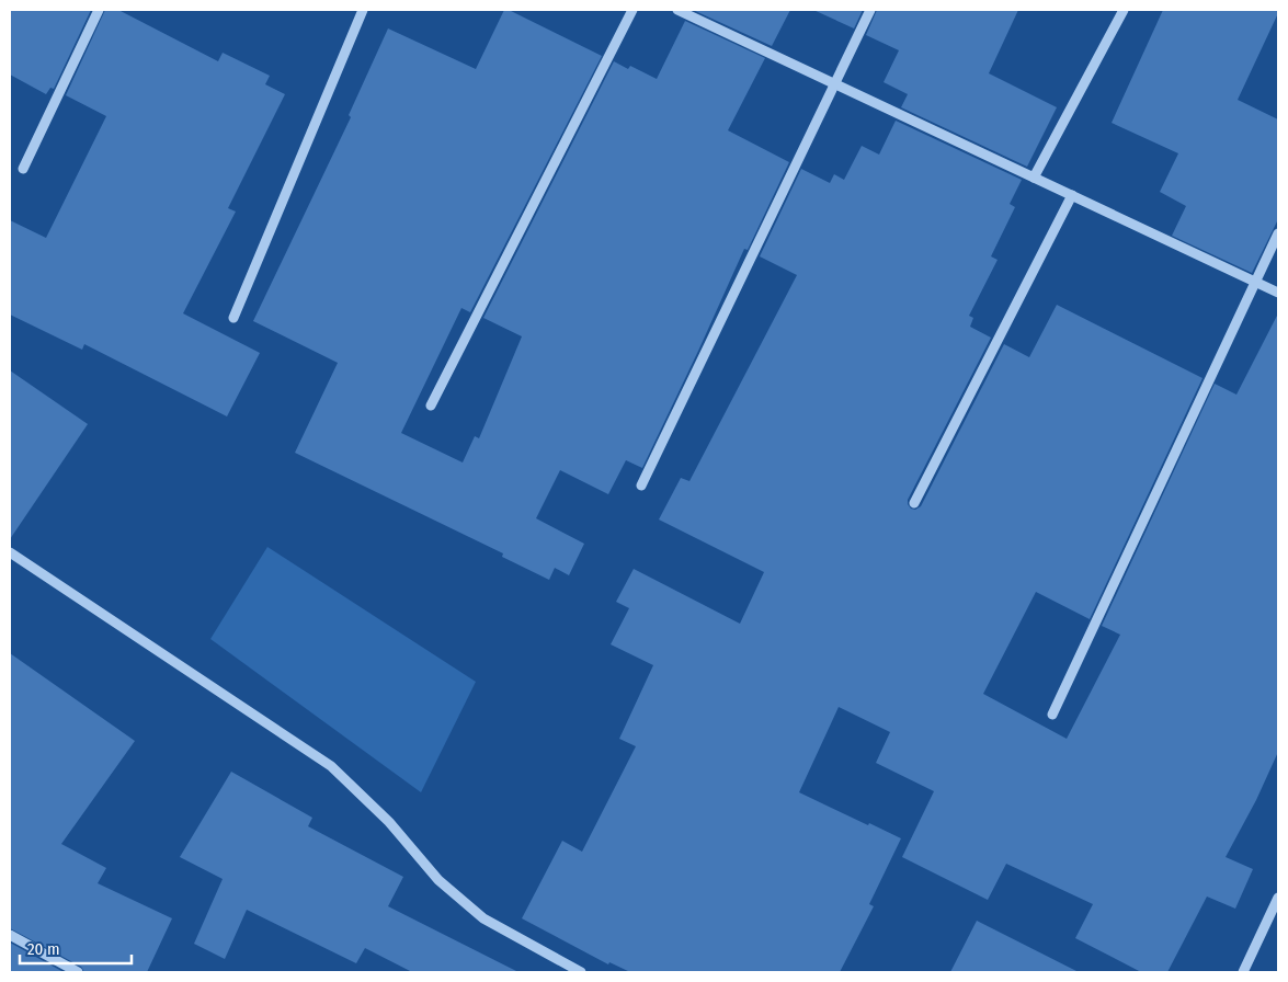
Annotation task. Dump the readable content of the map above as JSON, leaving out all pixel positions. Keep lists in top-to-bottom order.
{
  "scale_bar": "20 m"
}
